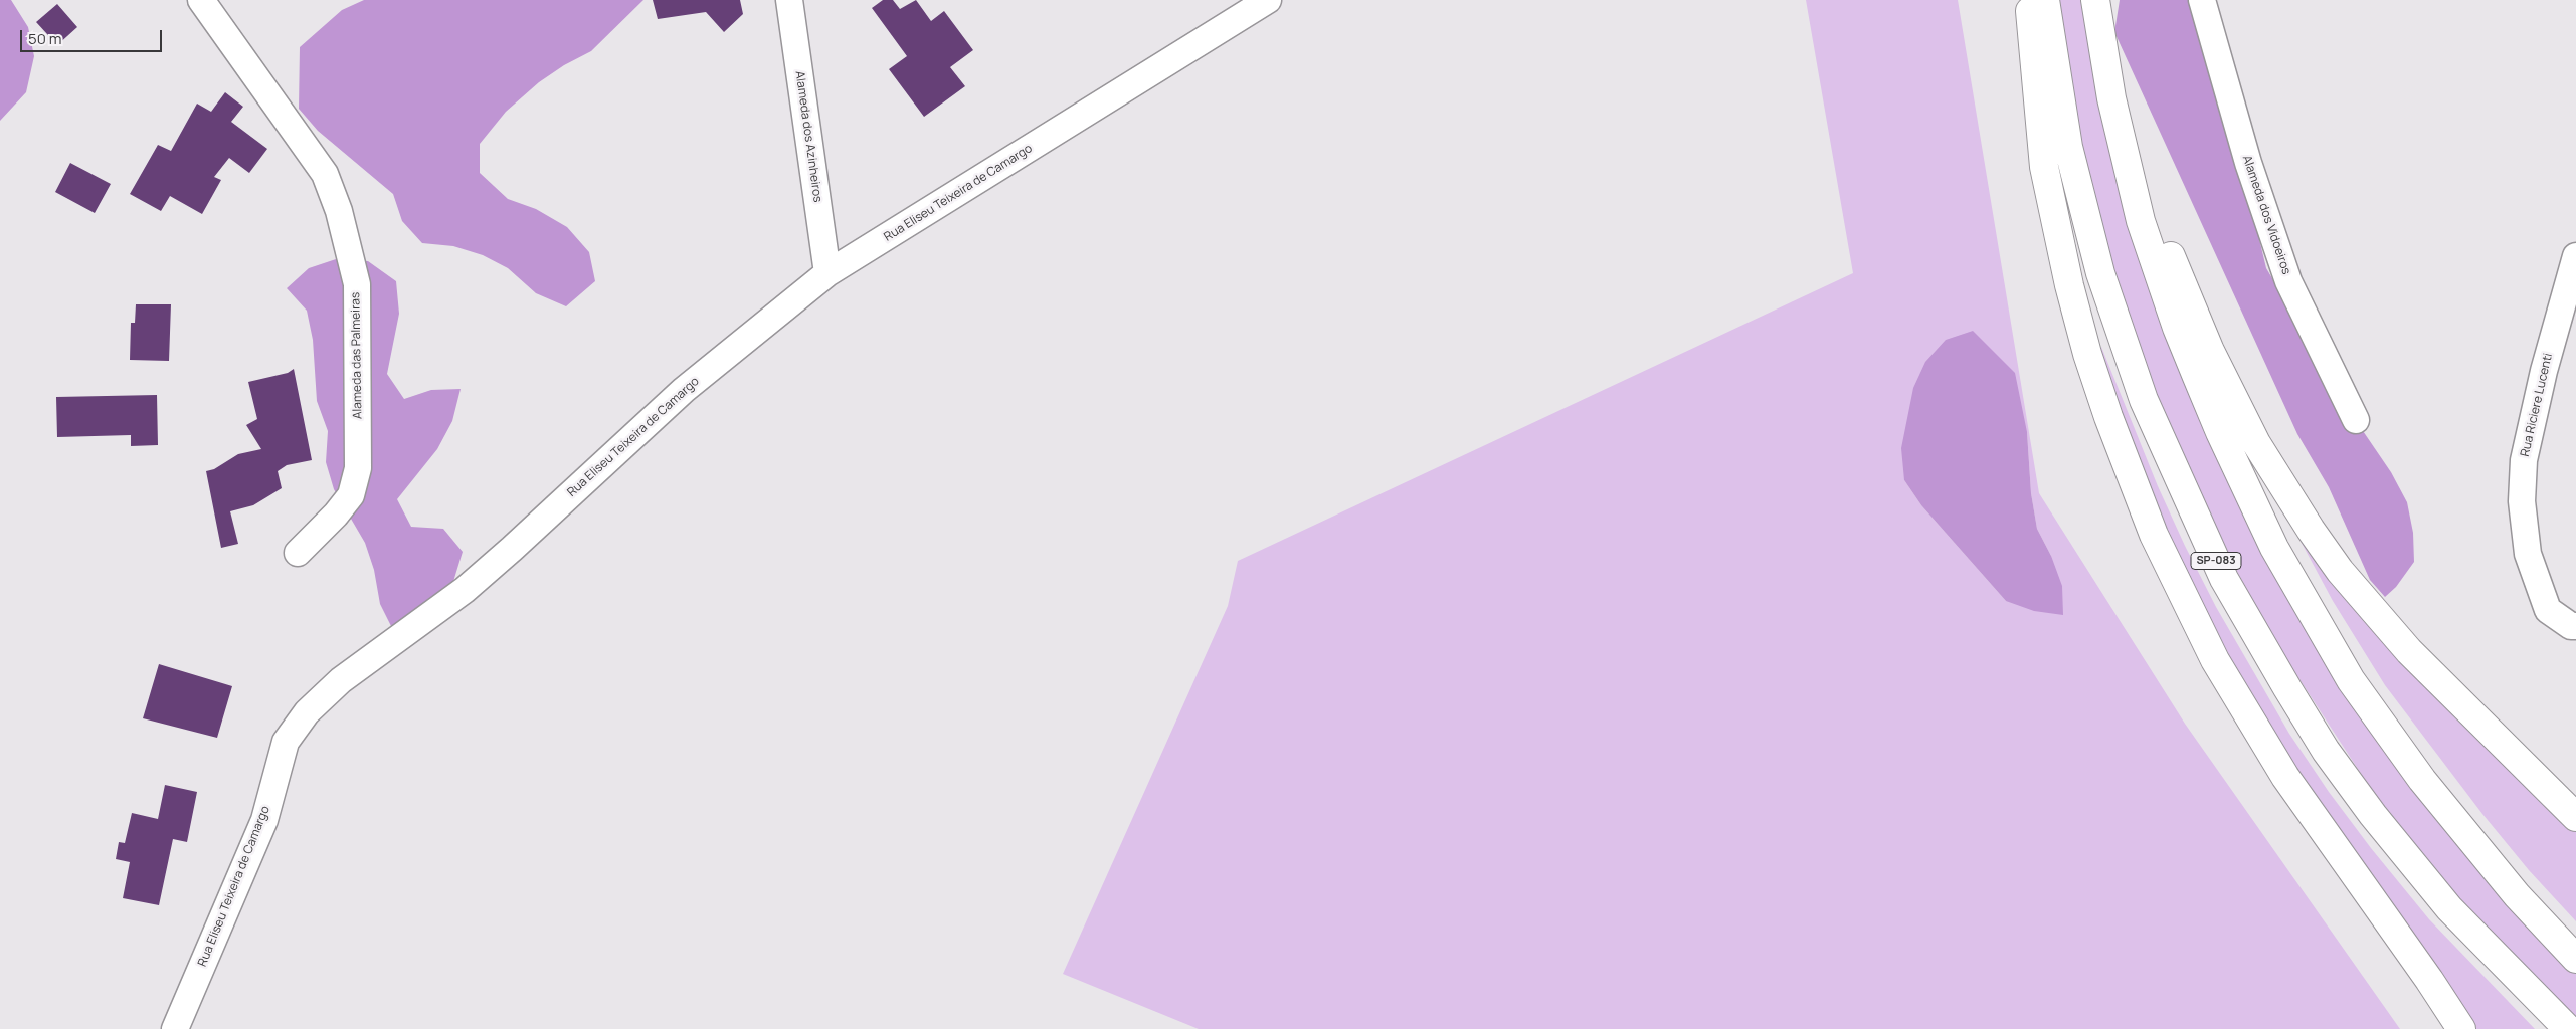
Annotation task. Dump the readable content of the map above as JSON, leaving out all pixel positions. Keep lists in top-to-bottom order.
{
  "streets": {
    "highway": ["SP-083"],
    "street": [
      "Alameda dos Azinheiros",
      "Rua Eliseu Teixeira de Camargo",
      "Alameda dos Vidoeiros",
      "Alameda das Palmeiras",
      "Rua Riciere Lucenti"
    ]
  },
  "crossings": [
    ["Alameda dos Azinheiros", "Rua Eliseu Teixeira de Camargo"]
  ],
  "scale_bar": "50 m"
}
